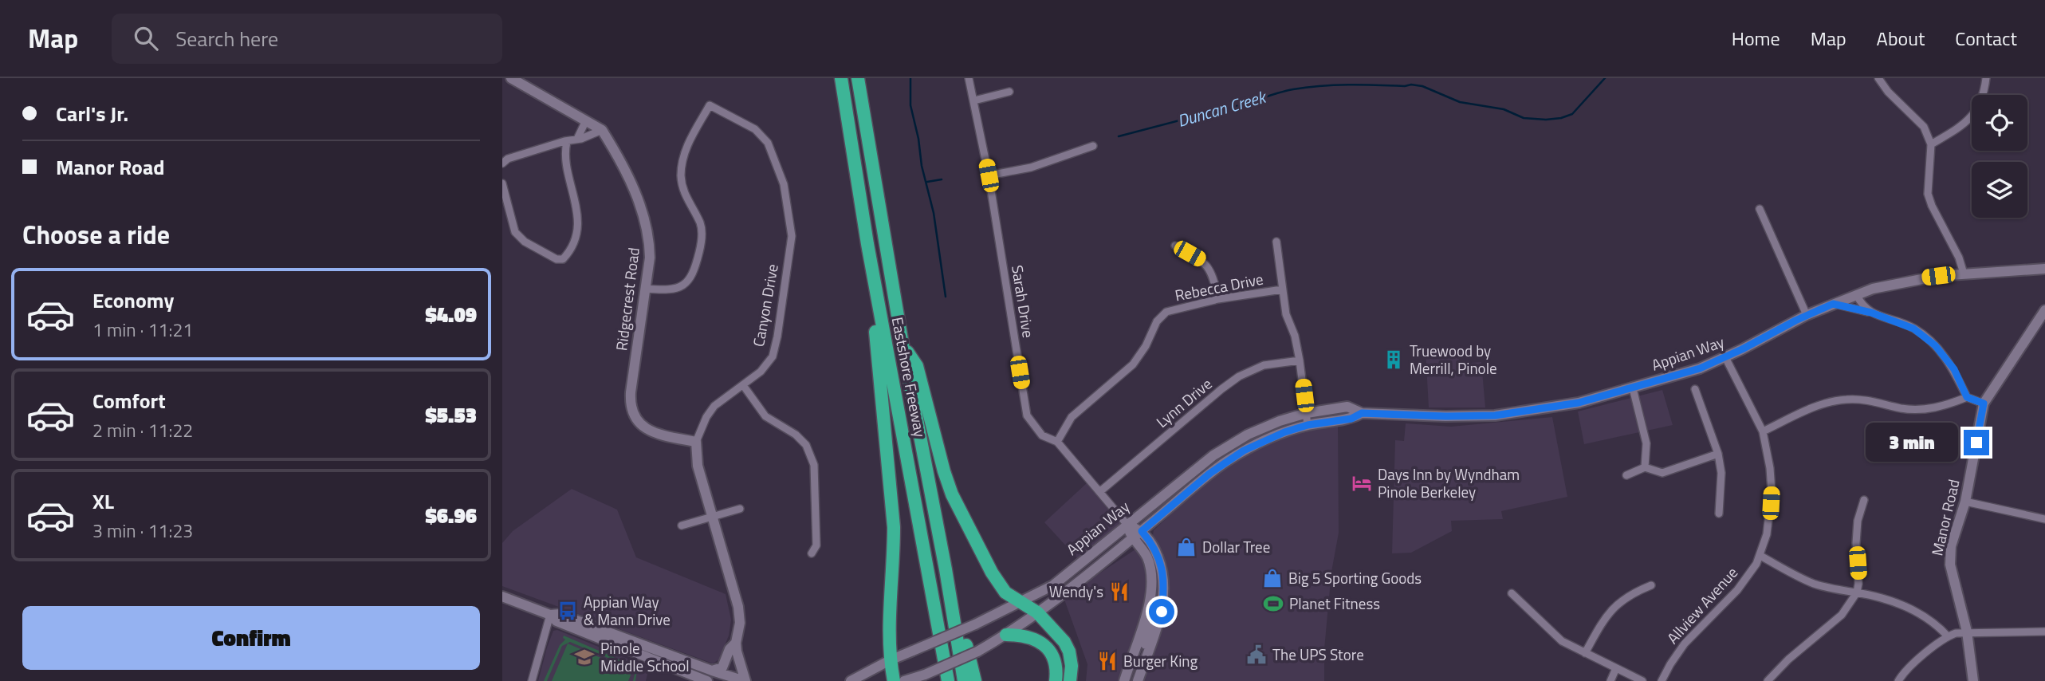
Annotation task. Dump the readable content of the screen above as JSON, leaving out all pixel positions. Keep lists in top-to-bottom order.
{
  "streets": {
    "highway": ["Eastshore Freeway"],
    "main road": ["Ridgecrest Road", "Appian Way", "Manor Road"],
    "street": [
      "Rebecca Drive",
      "Sarah Drive",
      "Canyon Drive",
      "Lynn Drive",
      "Allview Avenue"
    ]
  },
  "crossings": [
    ["Rebecca Drive", "Sarah Drive"],
    ["Ridgecrest Road", "Canyon Drive"],
    ["Sarah Drive", "Appian Way"],
    ["Sarah Drive", "Lynn Drive"],
    ["Appian Way", "Allview Avenue"]
  ],
  "water": ["Duncan Creek"],
  "places": {
    "building": ["Truewood by Merrill, Pinole"],
    "hotel": ["Days Inn by Wyndham Pinole Berkeley"],
    "shop": ["Dollar Tree", "Big 5 Sporting Goods"],
    "restaurant": ["Wendy's", "Burger King"],
    "sports": ["Planet Fitness"],
    "bus stop": ["Appian Way & Mann Drive"],
    "public building": ["The UPS Store"],
    "school or university": ["Pinole Middle School"]
  },
  "page": {
    "header": "Map",
    "search": "Search here",
    "nav": [
      "Home",
      "Map",
      "About",
      "Contact"
    ],
    "banner": ["Carl's Jr.", "Manor Road"],
    "heading": "Choose a ride",
    "list": [
      {
        "name": "Economy",
        "note": "1 min · 11:21",
        "value": "$4.09"
      },
      {
        "name": "Comfort",
        "note": "2 min · 11:22",
        "value": "$5.53"
      },
      {
        "name": "XL",
        "note": "3 min · 11:23",
        "value": "$6.96"
      }
    ],
    "bubble": "3 min",
    "buttons": "Confirm"
  }
}
